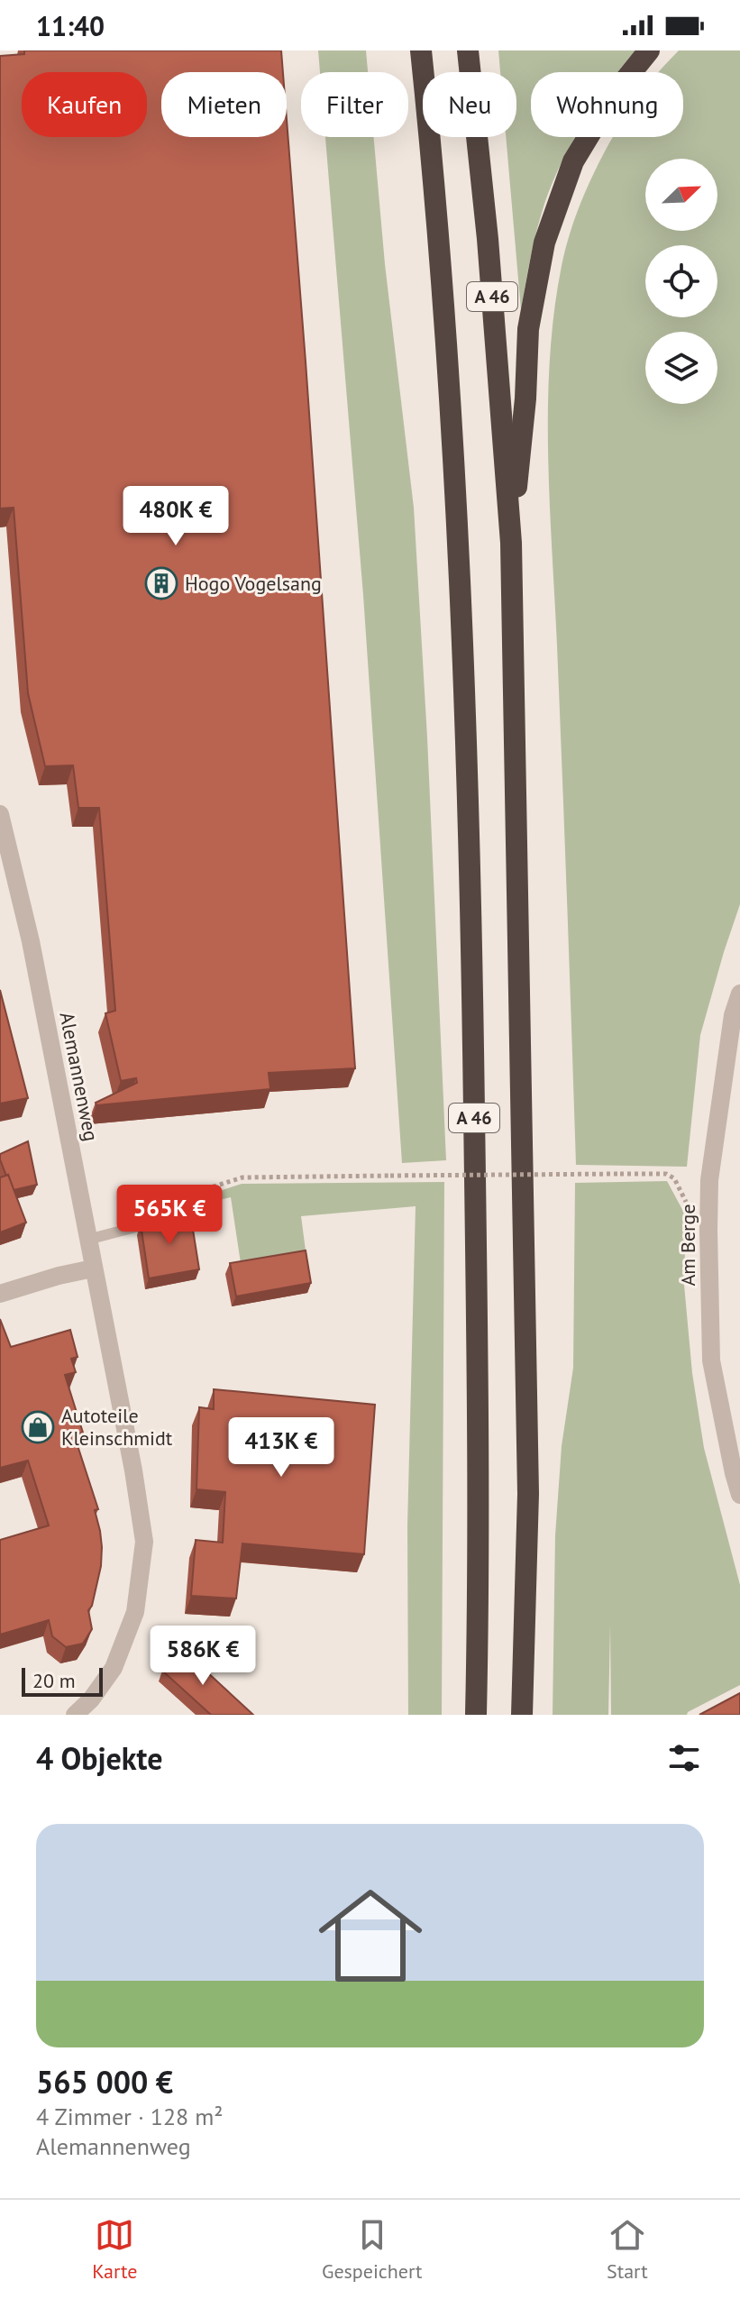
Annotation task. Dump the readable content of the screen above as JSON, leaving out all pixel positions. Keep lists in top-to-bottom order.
{
  "streets": {
    "highway": ["A 46"],
    "street": ["Alemannenweg", "Am Berge"]
  },
  "places": {
    "building": ["Hogo Vogelsang"],
    "shop": ["Autoteile Kleinschmidt"]
  },
  "scale_bar": "20 m",
  "north": "top right",
  "page": {
    "status": "11:40",
    "chip": [
      "Kaufen",
      "Mieten",
      "Filter",
      "Neu",
      "Wohnung"
    ],
    "price": [
      "480K €",
      "565K €",
      "413K €",
      "586K €"
    ],
    "scale": "20 m",
    "heading": "4 Objekte",
    "list": [
      {
        "name": "565 000 €",
        "note": "4 Zimmer · 128 m² · Alemannenweg"
      }
    ],
    "tabs": ["Karte", "Gespeichert", "Start"]
  }
}
